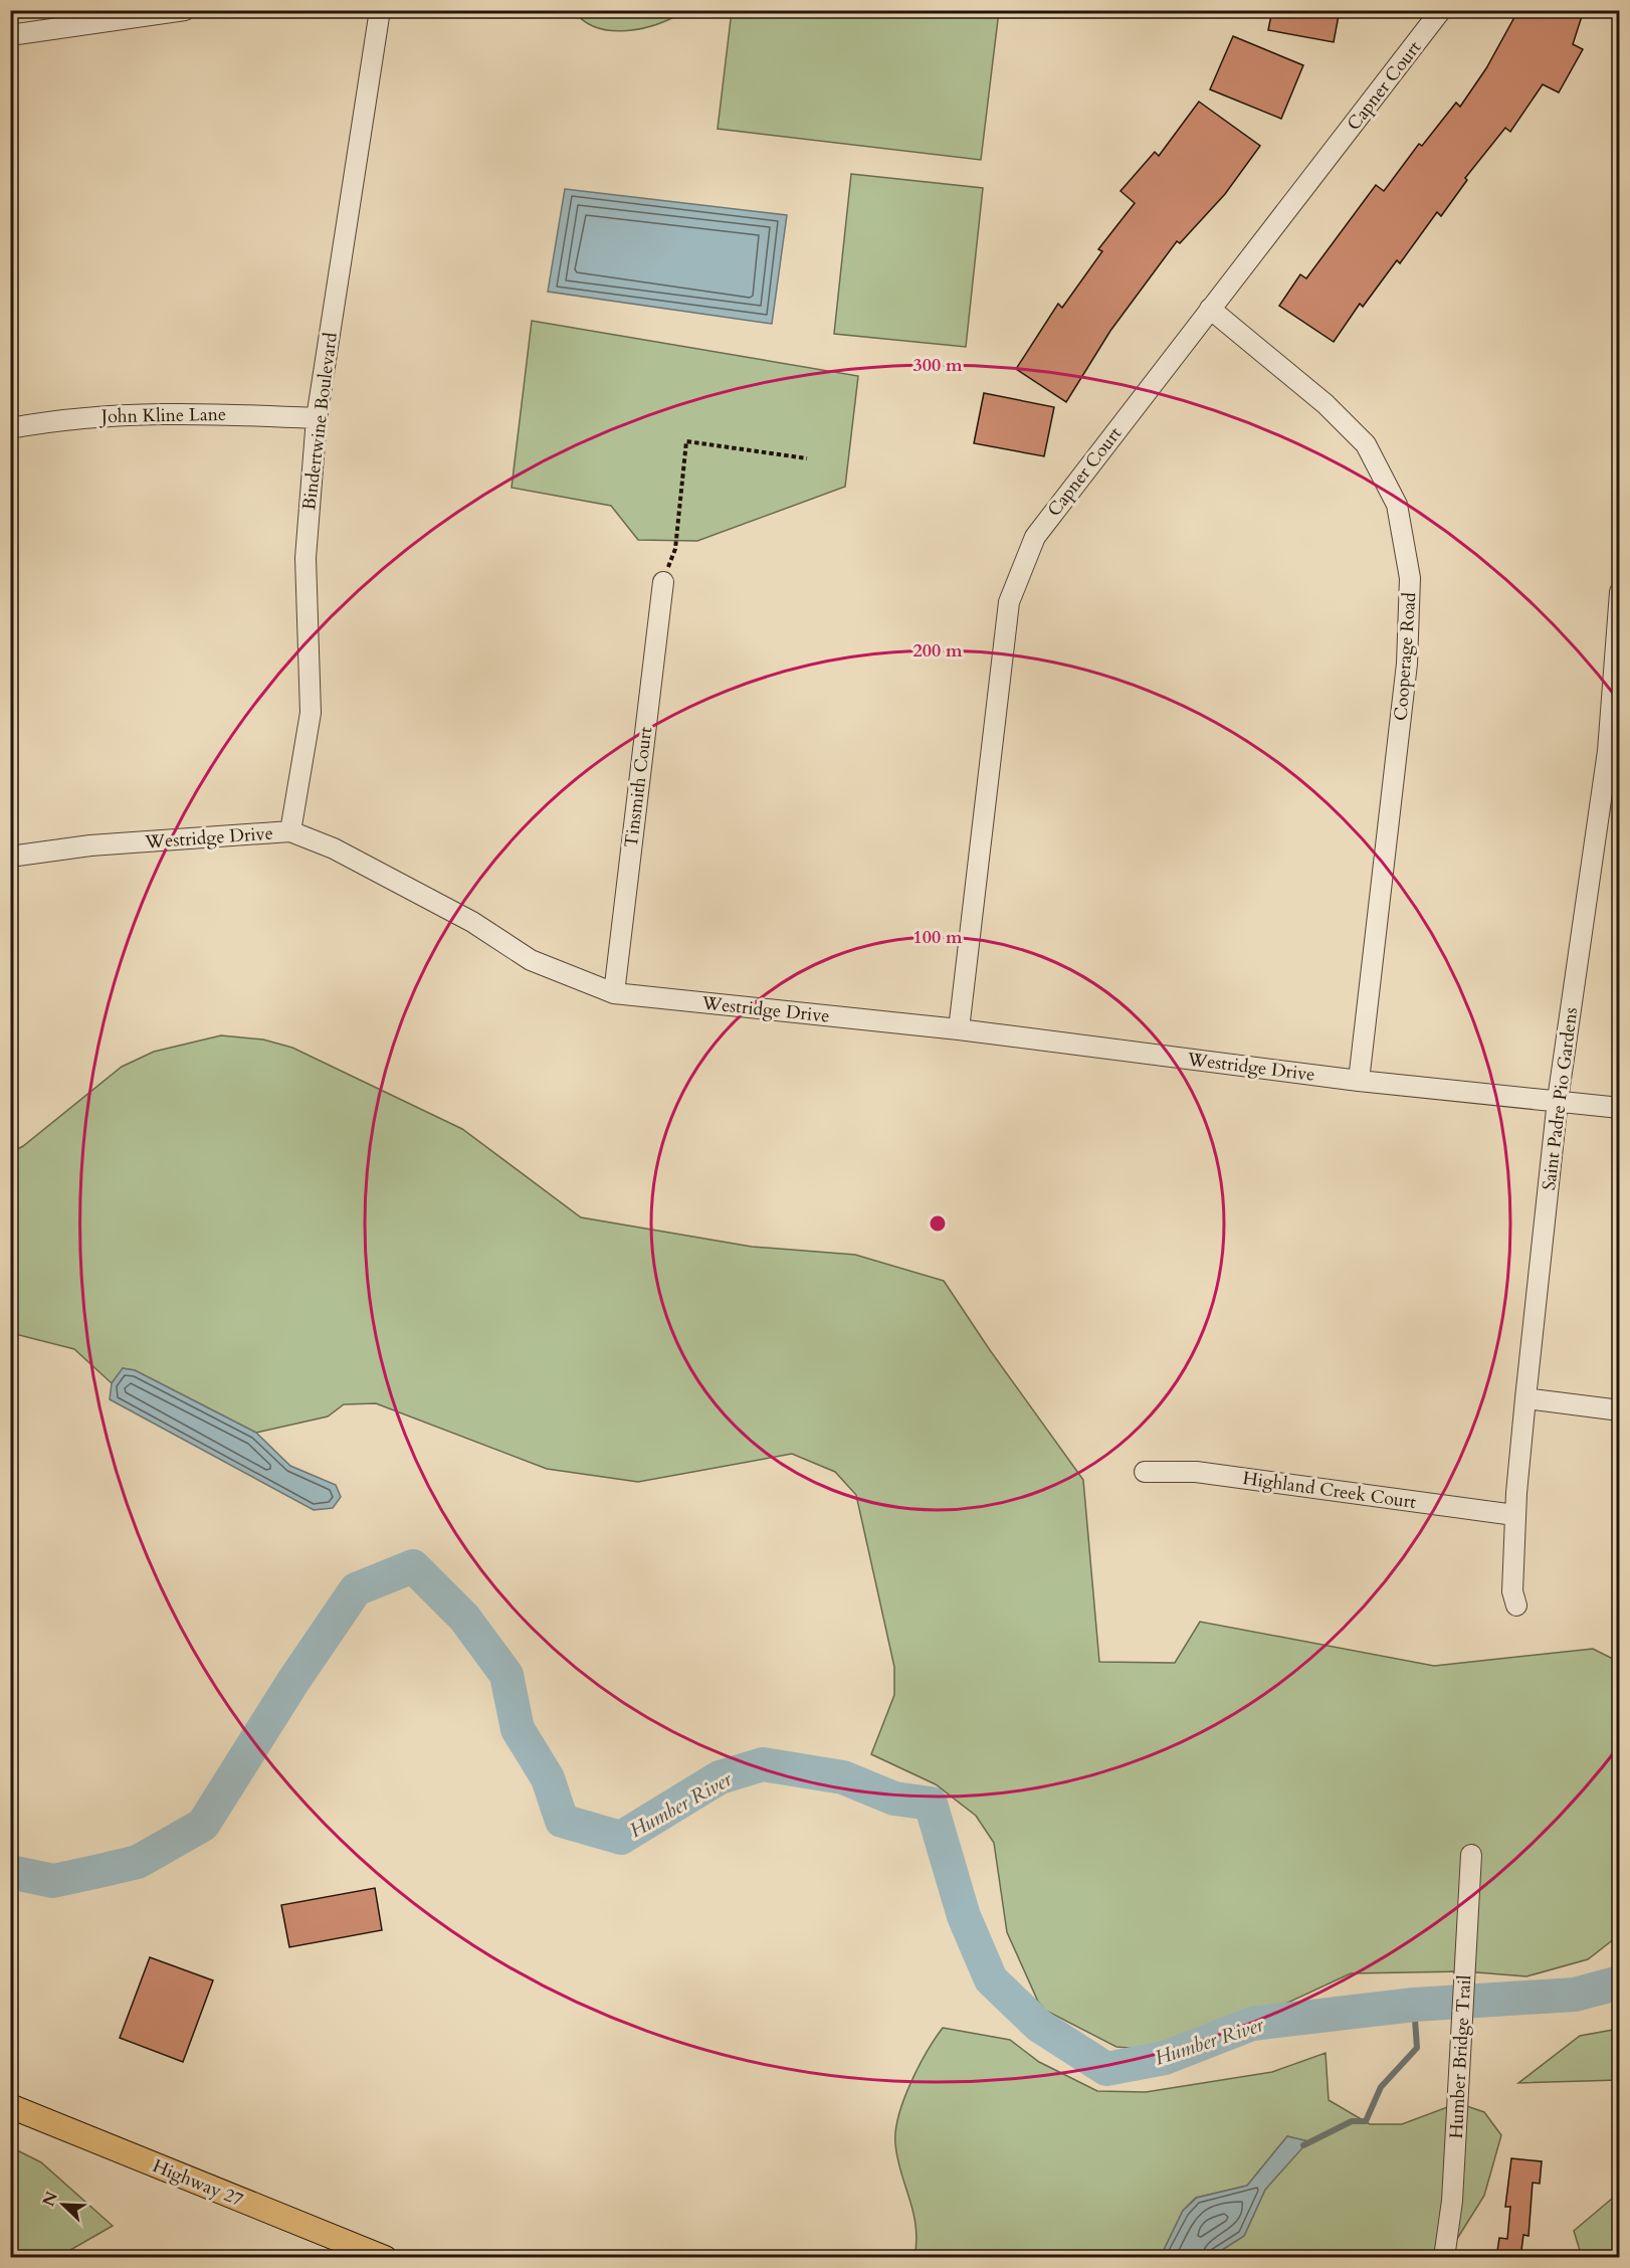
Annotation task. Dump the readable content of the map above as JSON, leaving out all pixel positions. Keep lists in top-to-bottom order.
{
  "streets": {
    "main road": ["Highway 27"],
    "street": [
      "Capner Court",
      "John Kline Lane",
      "Bindertwine Boulevard",
      "Cooperage Road",
      "Tinsmith Court",
      "Westridge Drive",
      "Saint Padre Pio Gardens",
      "Highland Creek Court",
      "Humber Bridge Trail"
    ]
  },
  "crossings": [
    ["Capner Court", "Cooperage Road"],
    ["Capner Court", "Westridge Drive"],
    ["John Kline Lane", "Bindertwine Boulevard"],
    ["Bindertwine Boulevard", "Westridge Drive"],
    ["Cooperage Road", "Westridge Drive"],
    ["Tinsmith Court", "Westridge Drive"],
    ["Westridge Drive", "Saint Padre Pio Gardens"],
    ["Saint Padre Pio Gardens", "Highland Creek Court"]
  ],
  "water": ["Humber River"],
  "north": "top left",
  "rings": ["300 m", "200 m", "100 m"]
}
